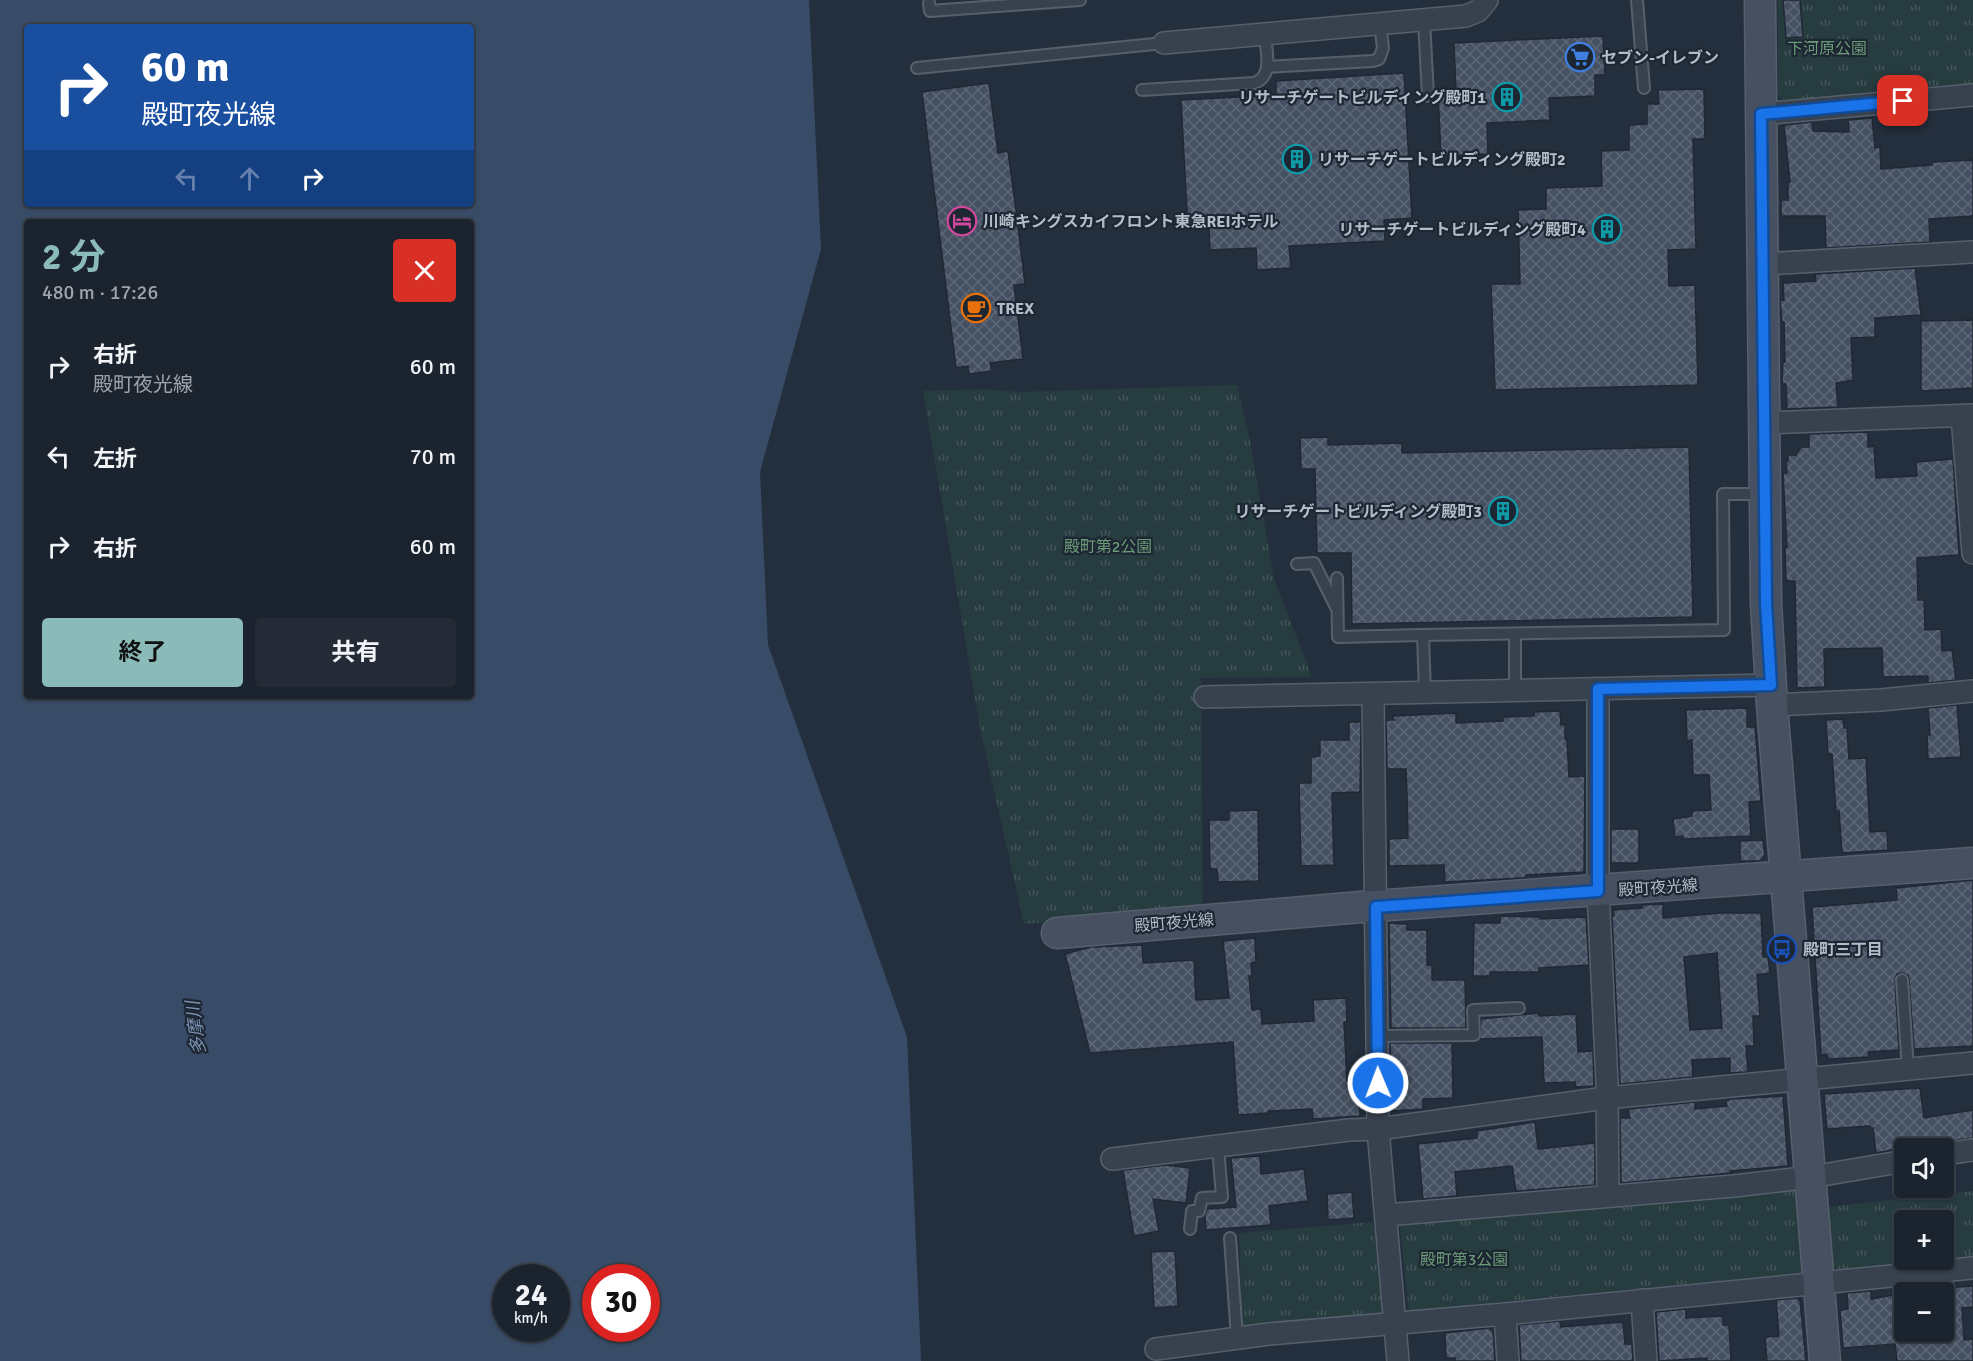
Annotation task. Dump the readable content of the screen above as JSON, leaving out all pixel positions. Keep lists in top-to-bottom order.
{
  "streets": {
    "street": ["殿町夜光線"]
  },
  "water": ["多摩川"],
  "parks": ["下河原公園", "殿町第2公園", "殿町第3公園"],
  "places": {
    "supermarket": ["セブン-イレブン"],
    "building": [
      "リサーチゲートビルディング殿町1",
      "リサーチゲートビルディング殿町2",
      "リサーチゲートビルディング殿町4",
      "リサーチゲートビルディング殿町3"
    ],
    "hotel": ["川崎キングスカイフロント東急REIホテル"],
    "cafe": ["TREX"],
    "bus stop": ["殿町三丁目"]
  },
  "page": {
    "turn": ["60 m", "殿町夜光線"],
    "heading": ["2 分", "480 m · 17:26"],
    "list": [
      {
        "name": "右折",
        "note": "殿町夜光線",
        "value": "60 m"
      },
      {
        "name": "左折",
        "value": "70 m"
      },
      {
        "name": "右折",
        "value": "60 m"
      }
    ],
    "buttons": ["終了", "共有"],
    "map_buttons": ["+", "−"],
    "speed": "24 km/h",
    "limit": "30"
  }
}
